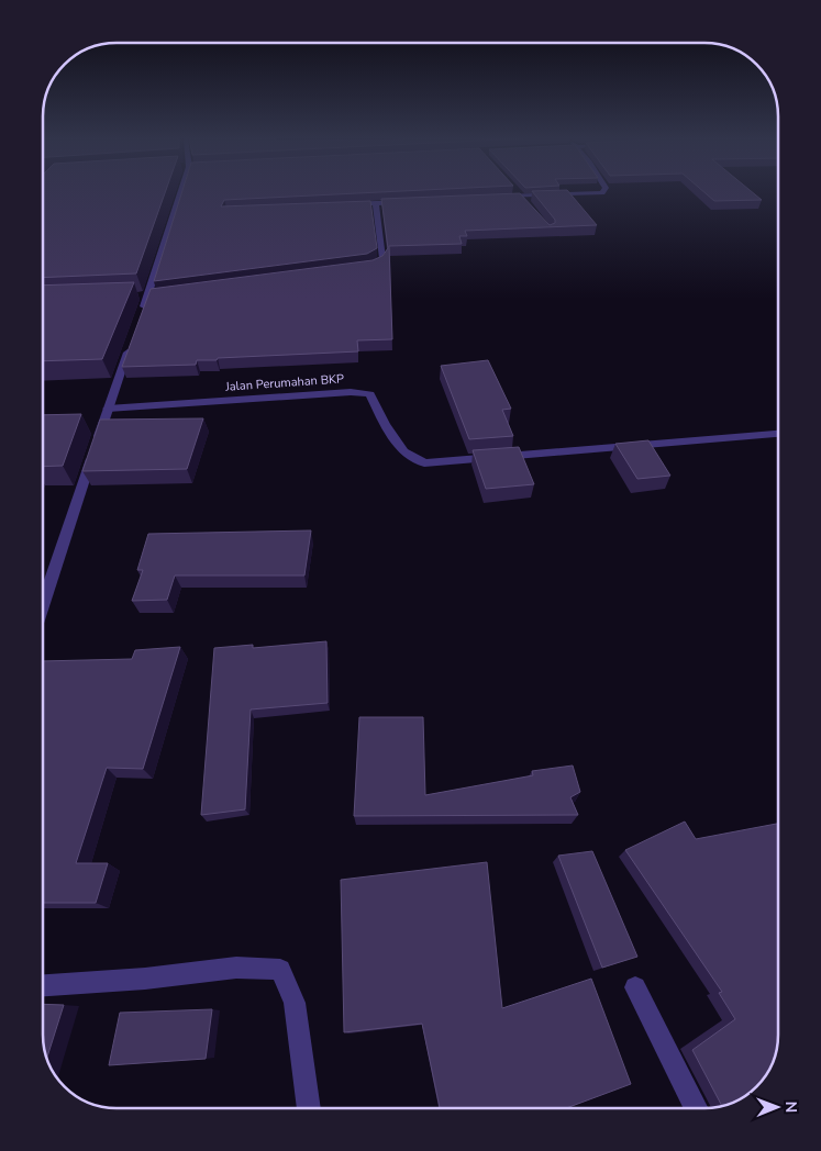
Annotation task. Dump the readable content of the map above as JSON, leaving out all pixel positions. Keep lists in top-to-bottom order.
{
  "streets": {
    "street": ["Jalan Perumahan BKP"]
  },
  "north": "right"
}
